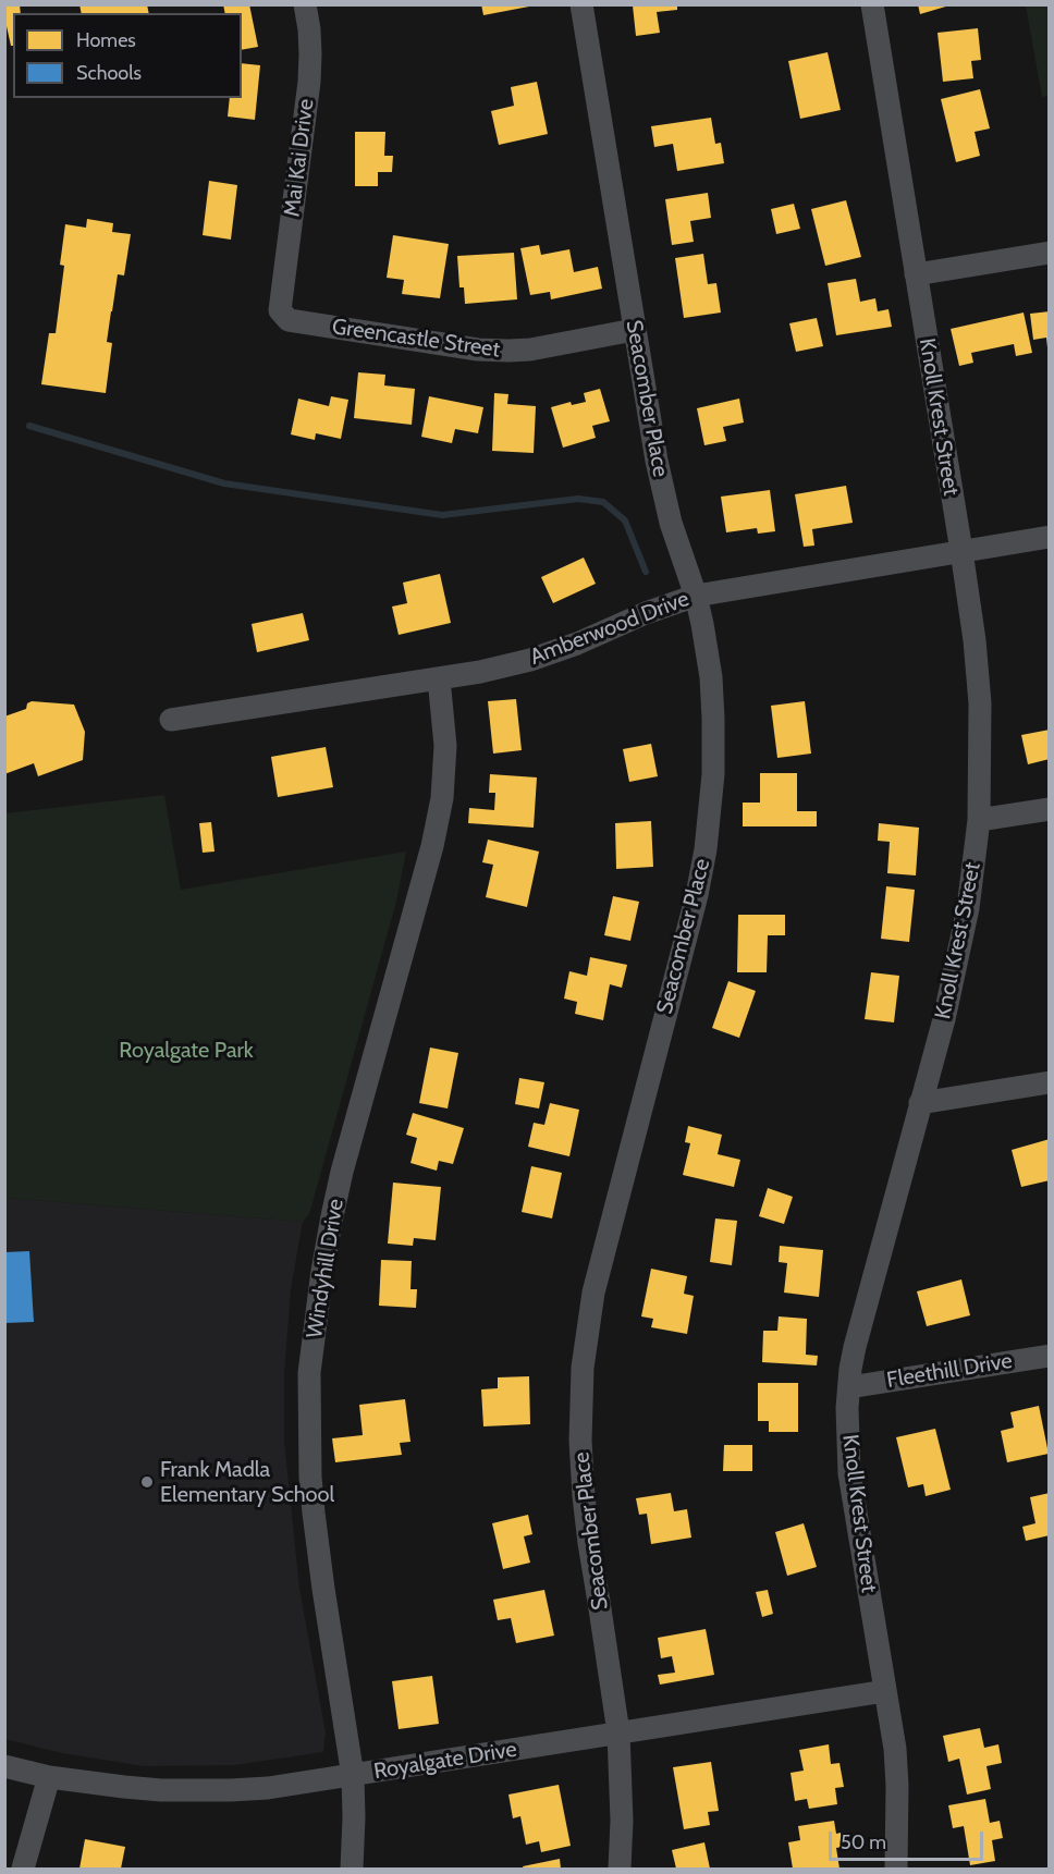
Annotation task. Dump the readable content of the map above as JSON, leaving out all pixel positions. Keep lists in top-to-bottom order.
{
  "streets": {
    "street": [
      "Mai Kai Drive",
      "Greencastle Street",
      "Seacomber Place",
      "Knoll Krest Street",
      "Amberwood Drive",
      "Windyhill Drive",
      "Fleethill Drive",
      "Royalgate Drive"
    ]
  },
  "crossings": [
    ["Mai Kai Drive", "Greencastle Street"],
    ["Greencastle Street", "Seacomber Place"],
    ["Seacomber Place", "Amberwood Drive"],
    ["Seacomber Place", "Royalgate Drive"],
    ["Knoll Krest Street", "Amberwood Drive"],
    ["Knoll Krest Street", "Fleethill Drive"],
    ["Knoll Krest Street", "Royalgate Drive"],
    ["Amberwood Drive", "Windyhill Drive"],
    ["Windyhill Drive", "Royalgate Drive"]
  ],
  "parks": ["Royalgate Park"],
  "places": ["Frank Madla Elementary School"],
  "legend": ["Homes", "Schools"],
  "scale_bar": "50 m"
}
